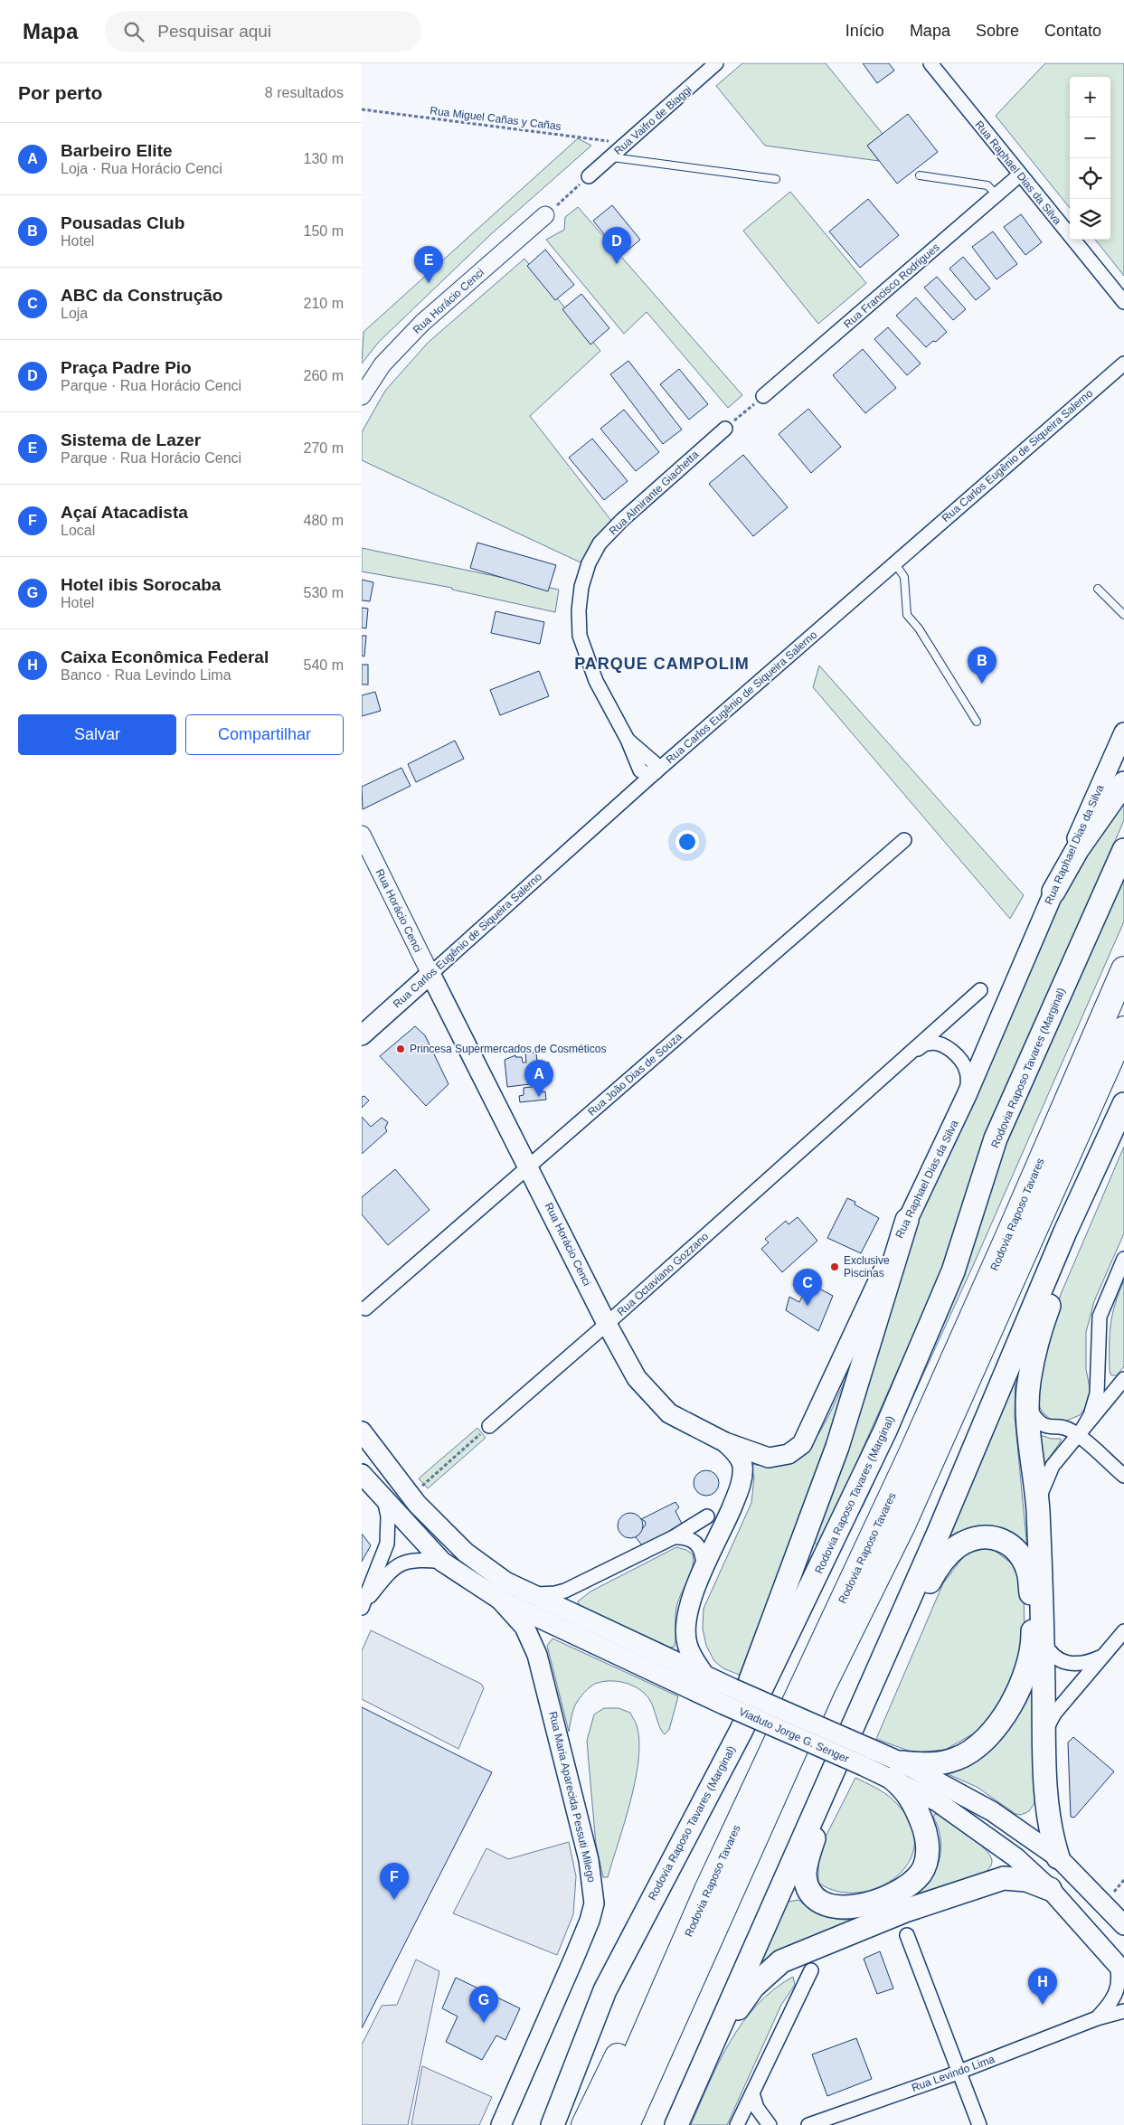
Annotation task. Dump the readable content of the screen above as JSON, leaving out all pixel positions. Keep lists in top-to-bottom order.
{
  "streets": {
    "highway": ["Rodovia Raposo Tavares (Marginal)", "Rodovia Raposo Tavares"],
    "main road": [
      "Rua Raphael Dias da Silva",
      "Rua Horácio Cenci",
      "Rua Carlos Eugênio de Siqueira Salerno",
      "Viaduto Jorge G. Senger",
      "Rua Maria Aparecida Pessuti Milego"
    ],
    "street": [
      "Rua Vaifro de Biaggi",
      "Rua Francisco Rodrigues",
      "Rua Almirante Giachetta",
      "Rua João Dias de Souza",
      "Rua Octaviano Gozzano",
      "Rua Levindo Lima"
    ],
    "path": ["Rua Miguel Cañas y Cañas"]
  },
  "crossings": [
    ["Rua Miguel Cañas y Cañas", "Rua Vaifro de Biaggi"],
    ["Rua Raphael Dias da Silva", "Rua Francisco Rodrigues"],
    ["Rua Raphael Dias da Silva", "Rua Horácio Cenci"],
    ["Rua Raphael Dias da Silva", "Rua Octaviano Gozzano"],
    ["Rua Horácio Cenci", "Rua Carlos Eugênio de Siqueira Salerno"],
    ["Rua Horácio Cenci", "Rua João Dias de Souza"],
    ["Rua Horácio Cenci", "Rua Octaviano Gozzano"],
    ["Rua Carlos Eugênio de Siqueira Salerno", "Rua Almirante Giachetta"]
  ],
  "districts": ["PARQUE CAMPOLIM"],
  "places": ["Princesa Supermercados de Cosméticos", "Exclusive Piscinas"],
  "page": {
    "header": "Mapa",
    "search": "Pesquisar aqui",
    "nav": [
      "Início",
      "Mapa",
      "Sobre",
      "Contato"
    ],
    "heading": ["Por perto", "8 resultados"],
    "map_buttons": ["+", "−"],
    "list": [
      {
        "mark": "A",
        "name": "Barbeiro Elite",
        "note": "Loja · Rua Horácio Cenci",
        "value": "130 m"
      },
      {
        "mark": "B",
        "name": "Pousadas Club",
        "note": "Hotel",
        "value": "150 m"
      },
      {
        "mark": "C",
        "name": "ABC da Construção",
        "note": "Loja",
        "value": "210 m"
      },
      {
        "mark": "D",
        "name": "Praça Padre Pio",
        "note": "Parque · Rua Horácio Cenci",
        "value": "260 m"
      },
      {
        "mark": "E",
        "name": "Sistema de Lazer",
        "note": "Parque · Rua Horácio Cenci",
        "value": "270 m"
      },
      {
        "mark": "F",
        "name": "Açaí Atacadista",
        "note": "Local",
        "value": "480 m"
      },
      {
        "mark": "G",
        "name": "Hotel ibis Sorocaba",
        "note": "Hotel",
        "value": "530 m"
      },
      {
        "mark": "H",
        "name": "Caixa Econômica Federal",
        "note": "Banco · Rua Levindo Lima",
        "value": "540 m"
      }
    ],
    "pins": [
      "D",
      "E",
      "B",
      "A",
      "C",
      "F",
      "H",
      "G"
    ],
    "buttons": ["Salvar", "Compartilhar"]
  }
}
